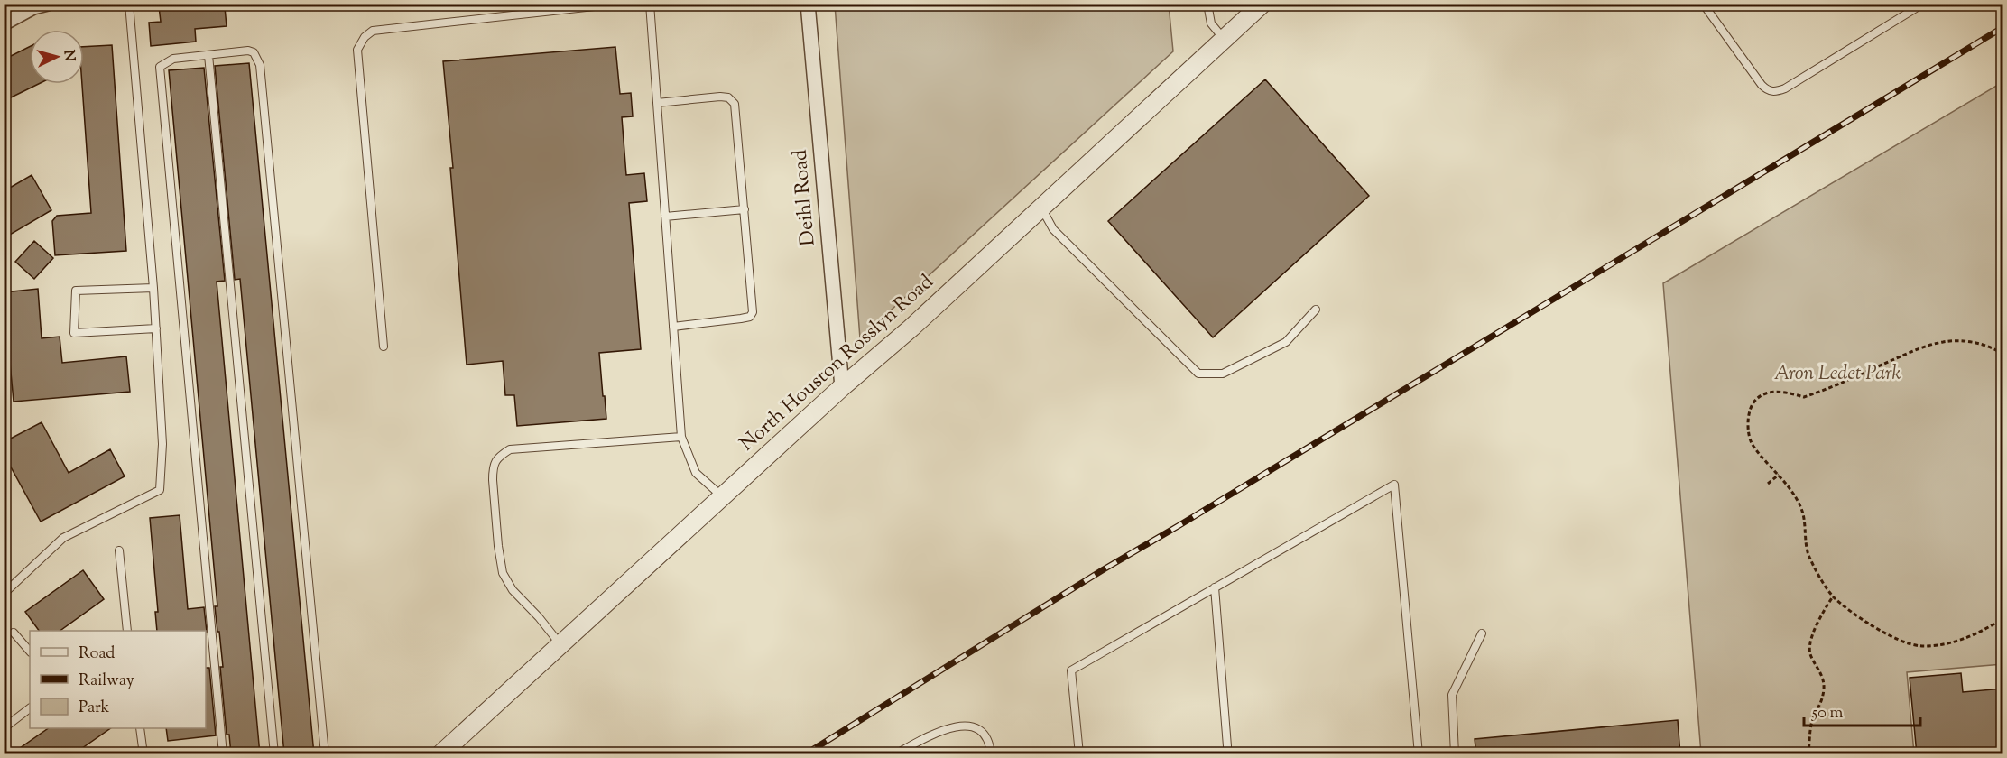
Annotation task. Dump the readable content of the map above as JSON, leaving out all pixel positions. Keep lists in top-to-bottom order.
{
  "streets": {
    "street": ["Deihl Road", "North Houston Rosslyn Road"]
  },
  "crossings": [
    ["Deihl Road", "North Houston Rosslyn Road"]
  ],
  "parks": ["Aron Ledet Park"],
  "legend": ["Road", "Railway", "Park"],
  "scale_bar": "50 m",
  "north": "right"
}
